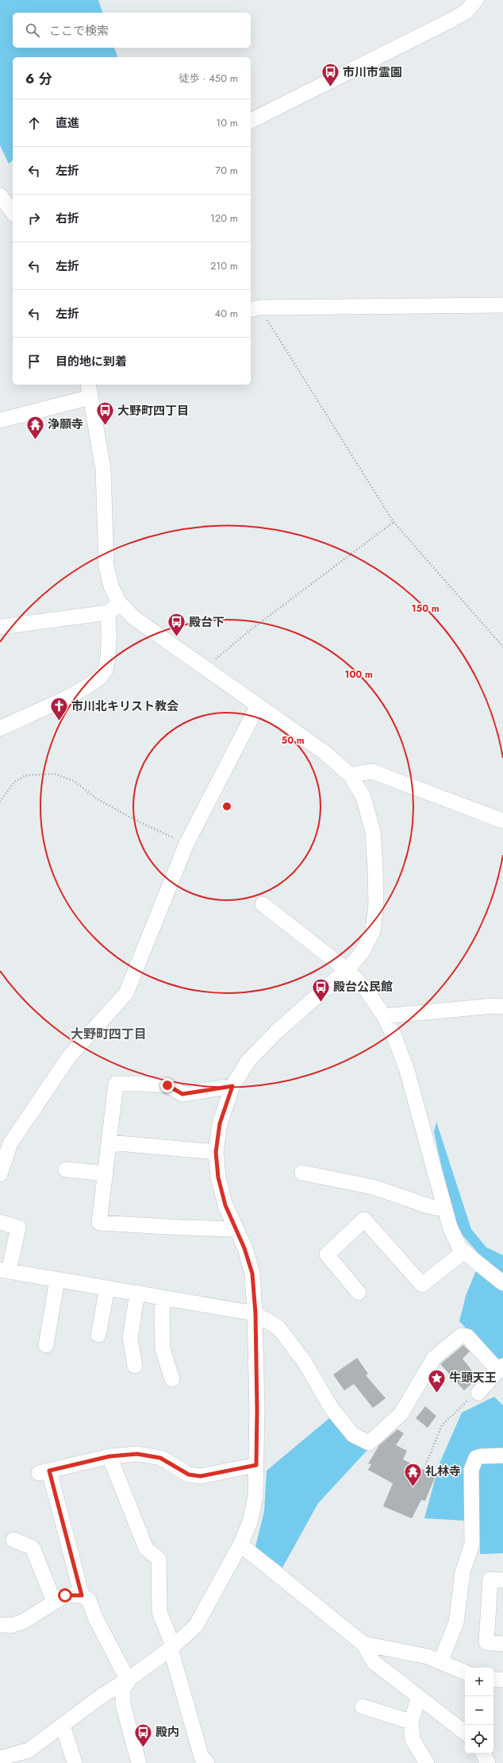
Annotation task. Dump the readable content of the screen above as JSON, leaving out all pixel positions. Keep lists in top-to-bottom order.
{
  "districts": ["大野町四丁目"],
  "places": {
    "bus stop": [
      "市川市霊園",
      "大野町四丁目",
      "殿台下",
      "殿台公民館",
      "殿内"
    ],
    "temple": ["浄願寺", "礼林寺"],
    "church": ["市川北キリスト教会"],
    "place": ["牛頭天王"]
  },
  "page": {
    "search": "ここで検索",
    "heading": ["6 分", "徒歩 · 450 m"],
    "list": [
      ["直進", "10 m"],
      ["左折", "70 m"],
      ["右折", "120 m"],
      ["左折", "210 m"],
      ["左折", "40 m"],
      "目的地に到着"
    ],
    "map_buttons": ["+", "−"]
  },
  "rings": ["150 m", "100 m", "50 m"]
}
